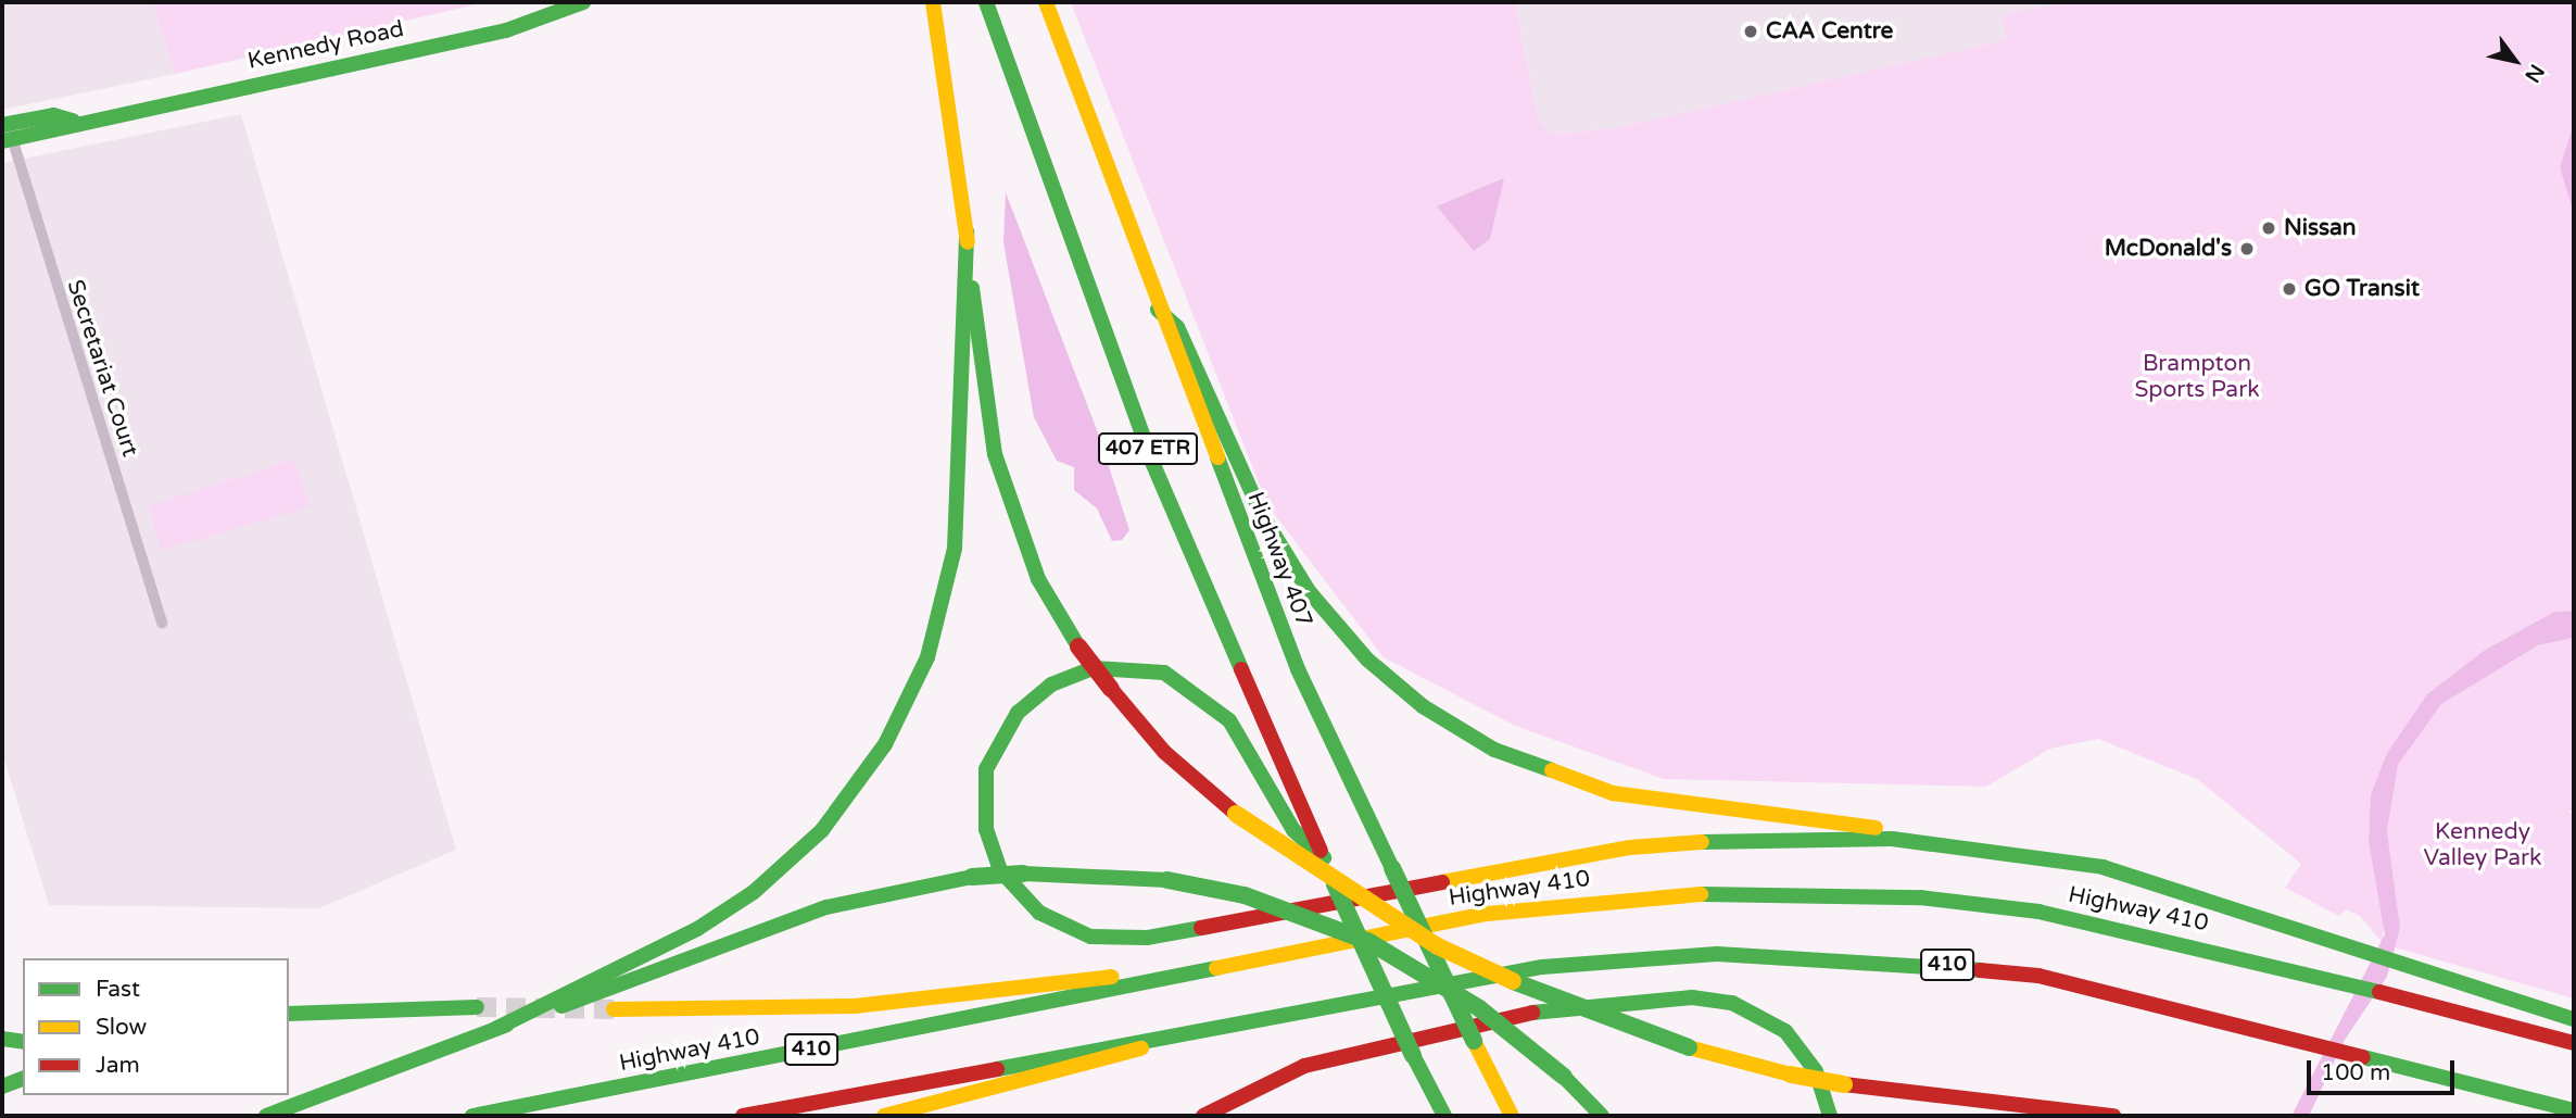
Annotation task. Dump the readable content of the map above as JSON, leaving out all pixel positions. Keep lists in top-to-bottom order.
{
  "streets": {
    "main road": [
      "Kennedy Road",
      "407 ETR",
      "Highway 407",
      "Highway 410",
      "410"
    ],
    "street": ["Secretariat Court"]
  },
  "crossings": [
    ["Kennedy Road", "Secretariat Court"]
  ],
  "parks": ["Brampton Sports Park", "Kennedy Valley Park"],
  "places": [
    "CAA Centre",
    "Nissan",
    "McDonald's",
    "GO Transit"
  ],
  "legend": ["Fast", "Slow", "Jam"],
  "scale_bar": "100 m",
  "north": "bottom right"
}
